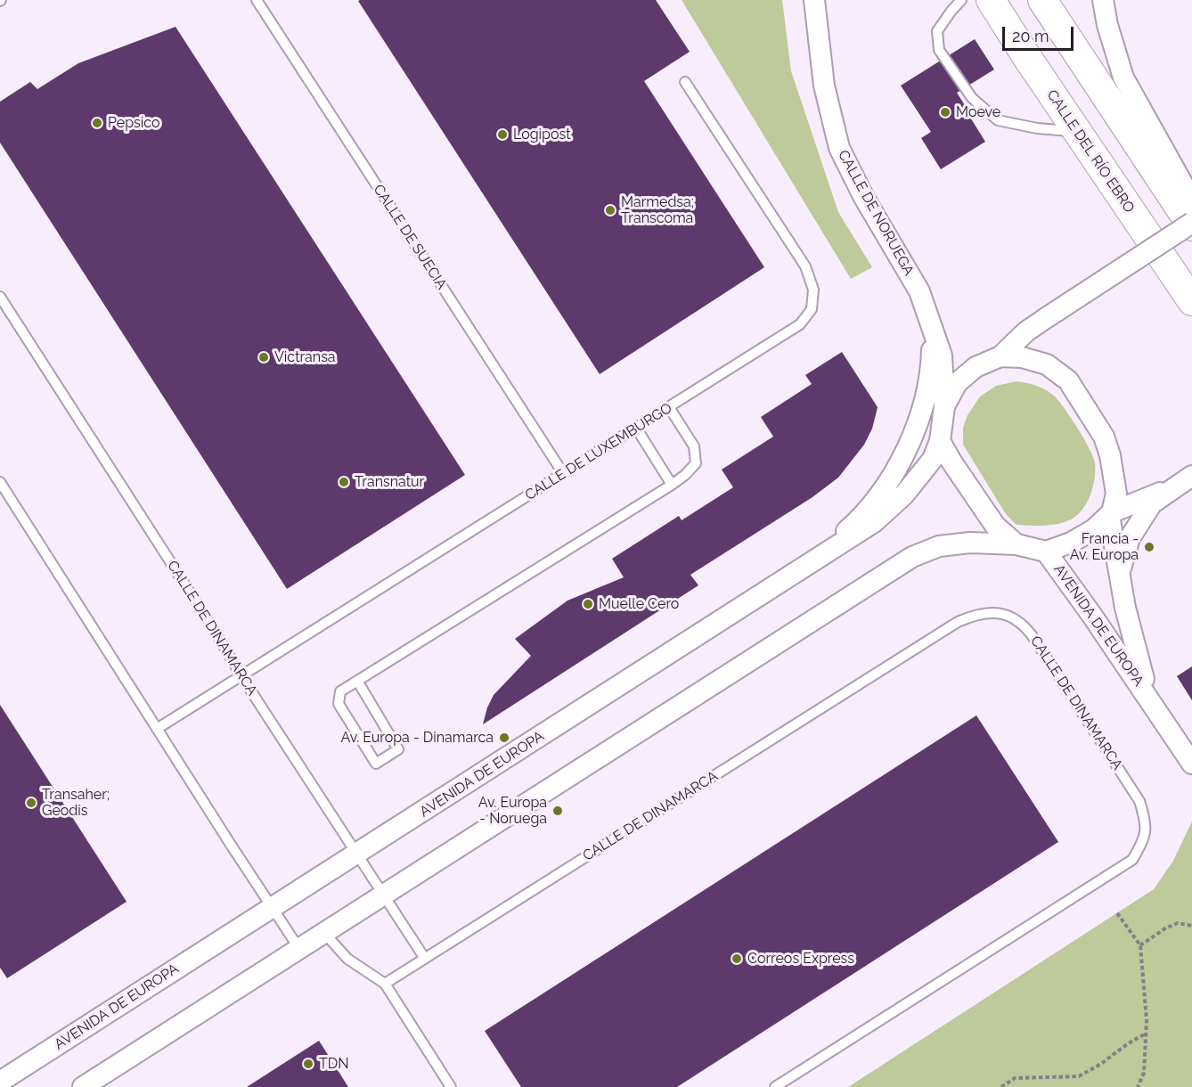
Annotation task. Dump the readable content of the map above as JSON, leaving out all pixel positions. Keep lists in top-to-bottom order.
{
  "streets": {
    "main road": ["CALLE DEL RÍO EBRO"],
    "street": ["CALLE DE NORUEGA", "AVENIDA DE EUROPA"],
    "lane": ["CALLE DE SUECIA", "CALLE DE LUXEMBURGO", "CALLE DE DINAMARCA"]
  },
  "crossings": [
    ["CALLE DE NORUEGA", "AVENIDA DE EUROPA"],
    ["CALLE DE SUECIA", "CALLE DE LUXEMBURGO"],
    ["CALLE DE LUXEMBURGO", "CALLE DE DINAMARCA"],
    ["AVENIDA DE EUROPA", "CALLE DE DINAMARCA"]
  ],
  "places": [
    "Moeve",
    "Pepsico",
    "Logipost",
    "Marmedsa; Transcoma",
    "Victransa",
    "Transnatur",
    "Francia - Av. Europa",
    "Muelle Cero",
    "Av. Europa - Dinamarca",
    "Transaher; Geodis",
    "Av. Europa - Noruega",
    "Correos Express",
    "TDN"
  ],
  "scale_bar": "20 m"
}
